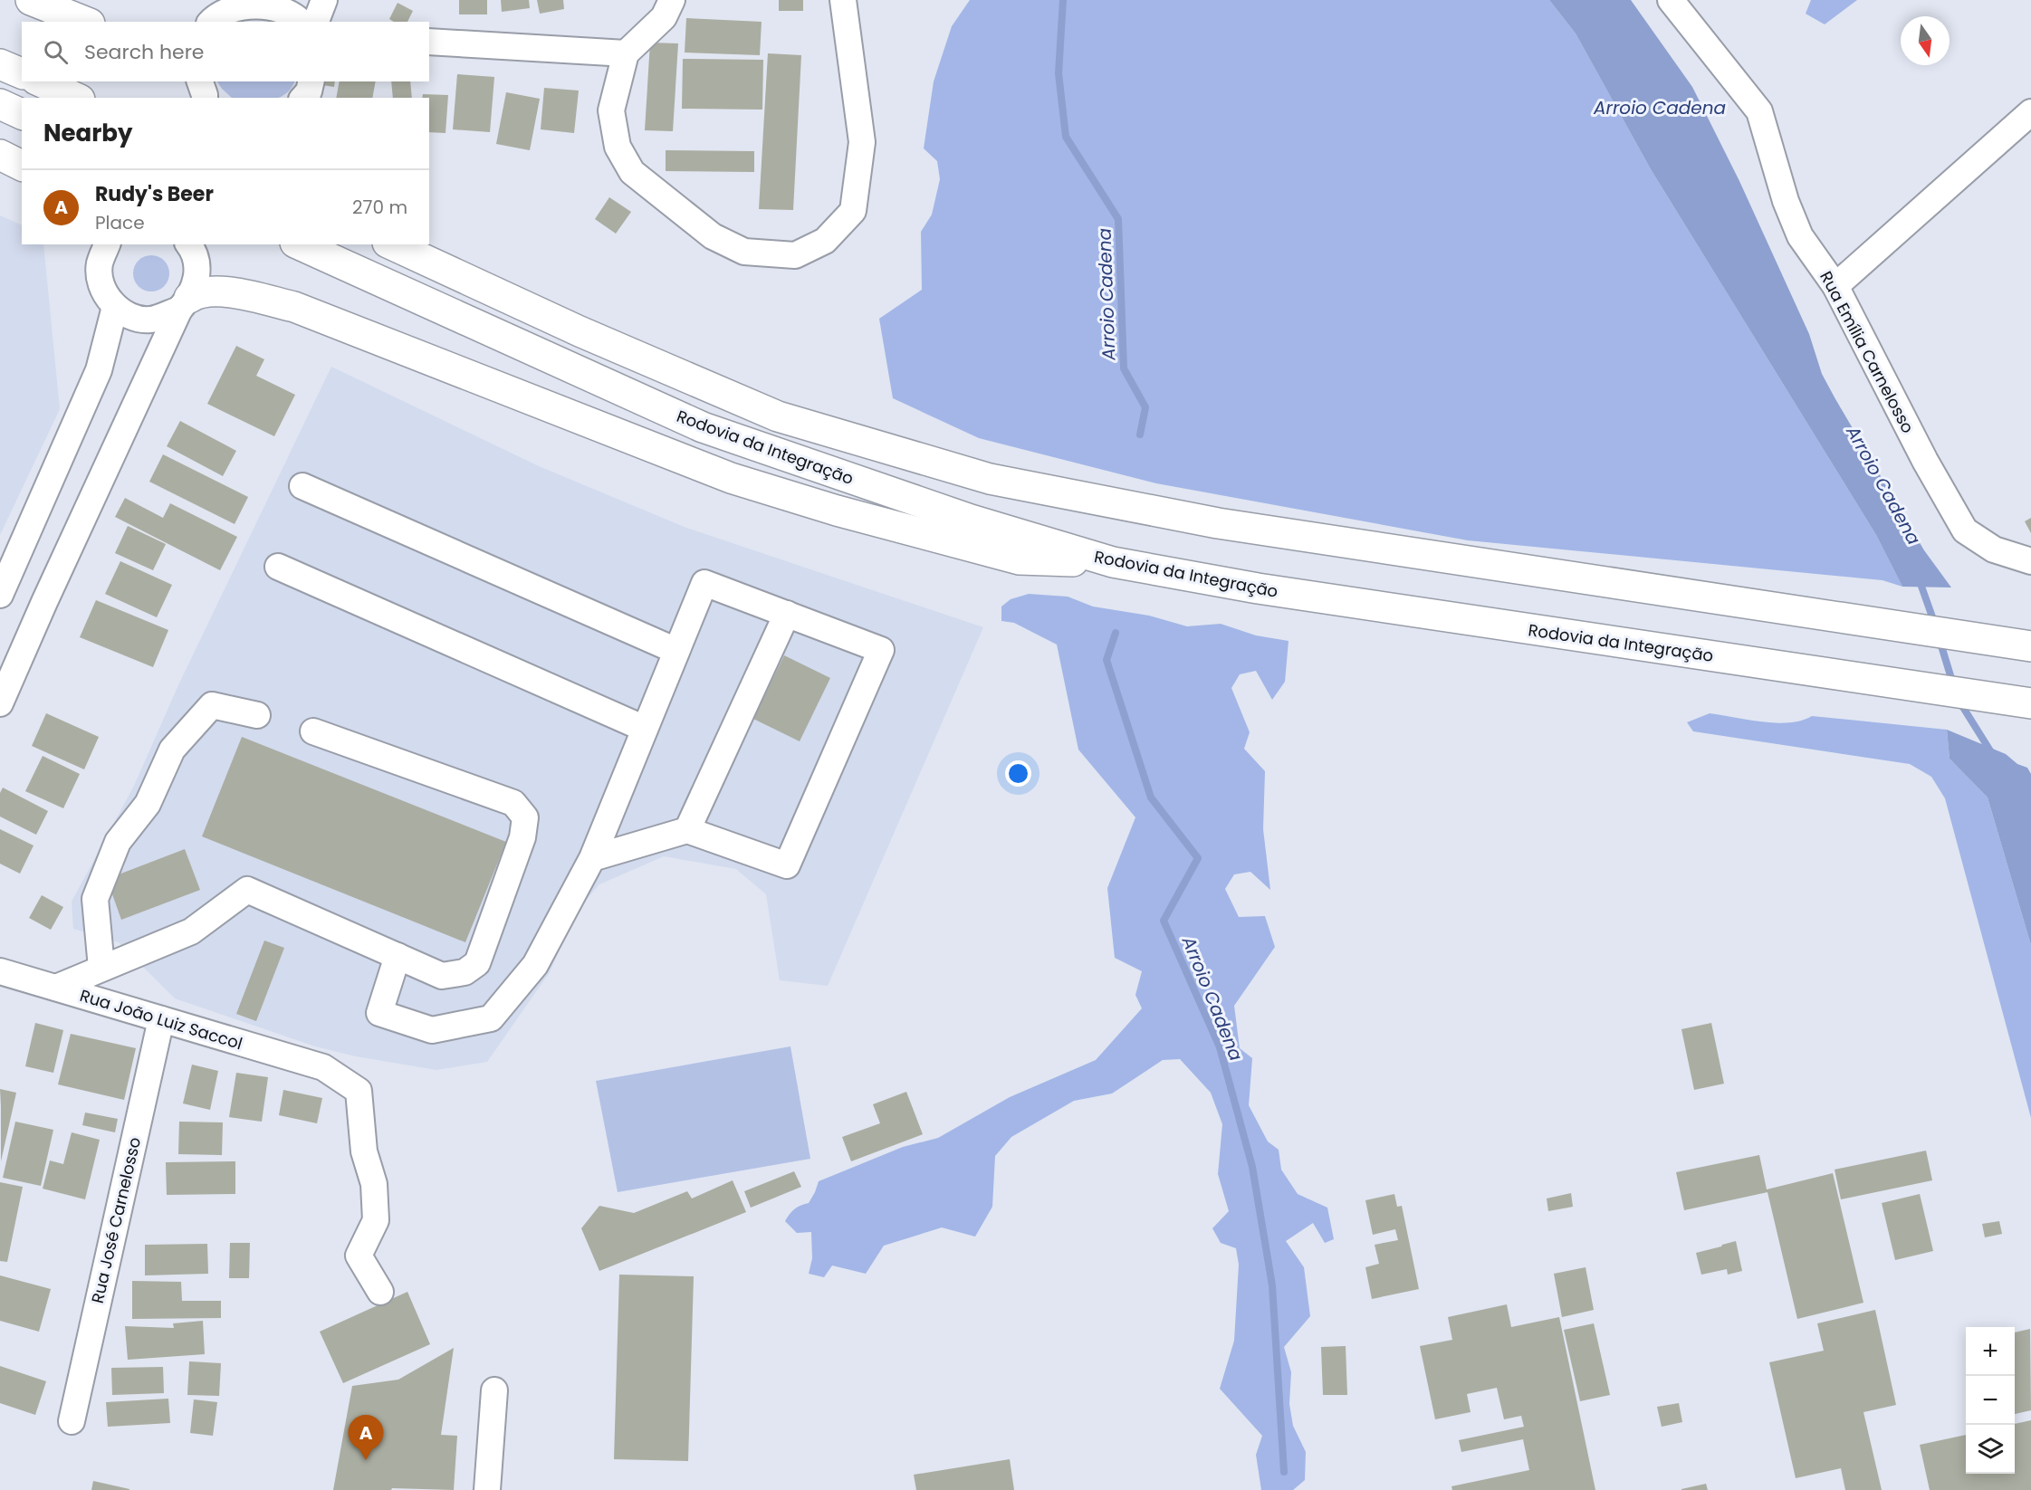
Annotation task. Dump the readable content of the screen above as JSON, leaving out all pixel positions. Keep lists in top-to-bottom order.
{
  "streets": {
    "highway": ["Rodovia da Integração"],
    "street": ["Rua Emília Carnelosso", "Rua João Luiz Saccol", "Rua José Carnelosso"]
  },
  "crossings": [
    ["Rua João Luiz Saccol", "Rua José Carnelosso"]
  ],
  "water": ["Arroio Cadena"],
  "north": "bottom",
  "page": {
    "search": "Search here",
    "heading": "Nearby",
    "list": [
      {
        "mark": "A",
        "name": "Rudy's Beer",
        "note": "Place",
        "value": "270 m"
      }
    ],
    "map_buttons": ["+", "−"],
    "pins": "A"
  }
}
